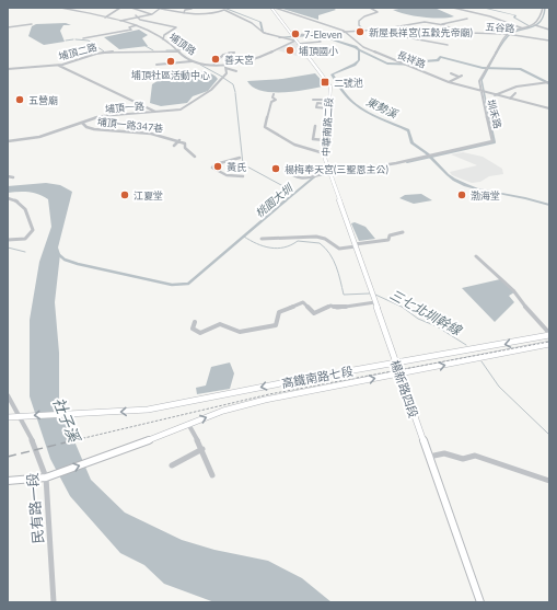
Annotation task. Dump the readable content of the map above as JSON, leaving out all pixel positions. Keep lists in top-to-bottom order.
{
  "streets": {
    "main road": ["中華南路二段", "高鐵南路七段", "楊新路四段"],
    "street": [
      "五谷路",
      "埔頂路",
      "埔頂二路",
      "長祥路",
      "埔頂一路",
      "圳禾路",
      "埔頂一路347巷",
      "民有路一段"
    ]
  },
  "crossings": [
    ["五谷路", "長祥路"],
    ["五谷路", "圳禾路"],
    ["埔頂路", "埔頂二路"],
    ["埔頂路", "埔頂一路"],
    ["長祥路", "圳禾路"],
    ["埔頂一路", "埔頂一路347巷"],
    ["圳禾路", "中華南路二段"],
    ["圳禾路", "楊新路四段"],
    ["中華南路二段", "楊新路四段"],
    ["高鐵南路七段", "楊新路四段"],
    ["高鐵南路七段", "民有路一段"]
  ],
  "water": [
    "東勢溪",
    "桃園大圳",
    "三七北圳幹線",
    "社子溪"
  ],
  "places": {
    "other": [
      "新屋長祥宮(五穀先帝廟)",
      "7-Eleven",
      "埔頂國小",
      "善天宮",
      "埔頂社區活動中心",
      "五營廟",
      "黃氏",
      "楊梅奉天宮(三聖恩主公)",
      "江夏堂",
      "渤海堂"
    ],
    "transit": ["二號池"]
  }
}
